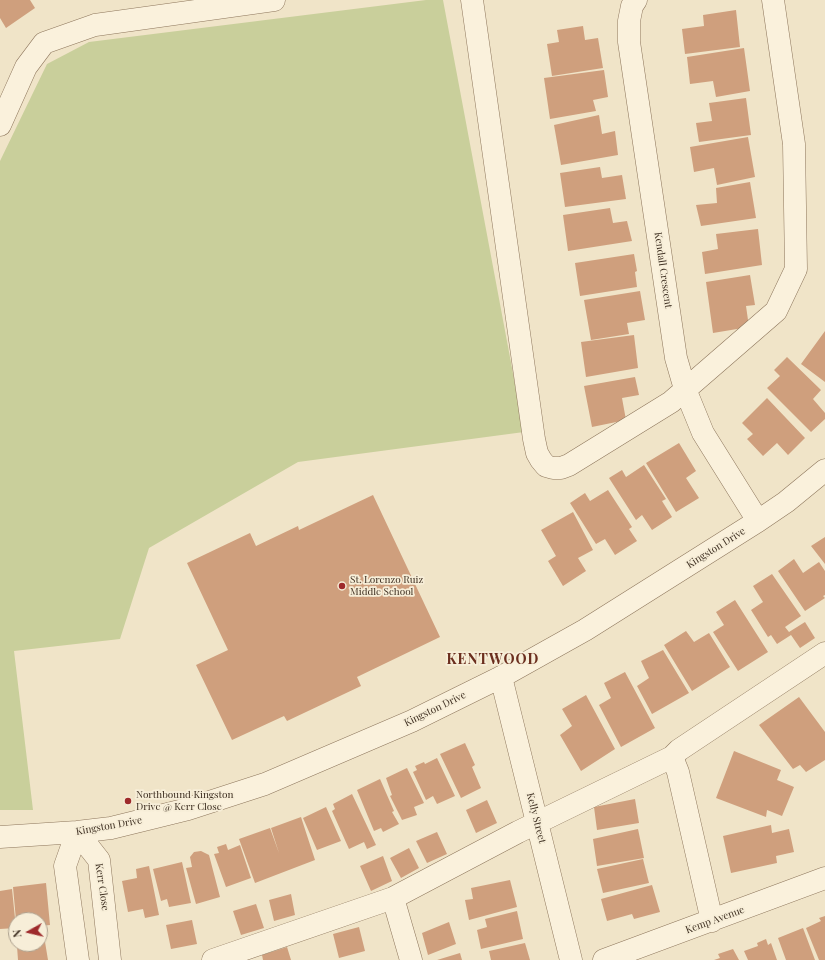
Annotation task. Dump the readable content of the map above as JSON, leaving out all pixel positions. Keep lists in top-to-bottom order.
{
  "streets": {
    "street": [
      "Kendall Crescent",
      "Kingston Drive",
      "Kelly Street",
      "Kerr Close",
      "Kemp Avenue"
    ]
  },
  "crossings": [
    ["Kendall Crescent", "Kingston Drive"],
    ["Kingston Drive", "Kelly Street"],
    ["Kingston Drive", "Kerr Close"]
  ],
  "districts": ["KENTWOOD"],
  "places": ["St. Lorenzo Ruiz Middle School", "Northbound Kingston Drive @ Kerr Close"],
  "north": "left"
}
